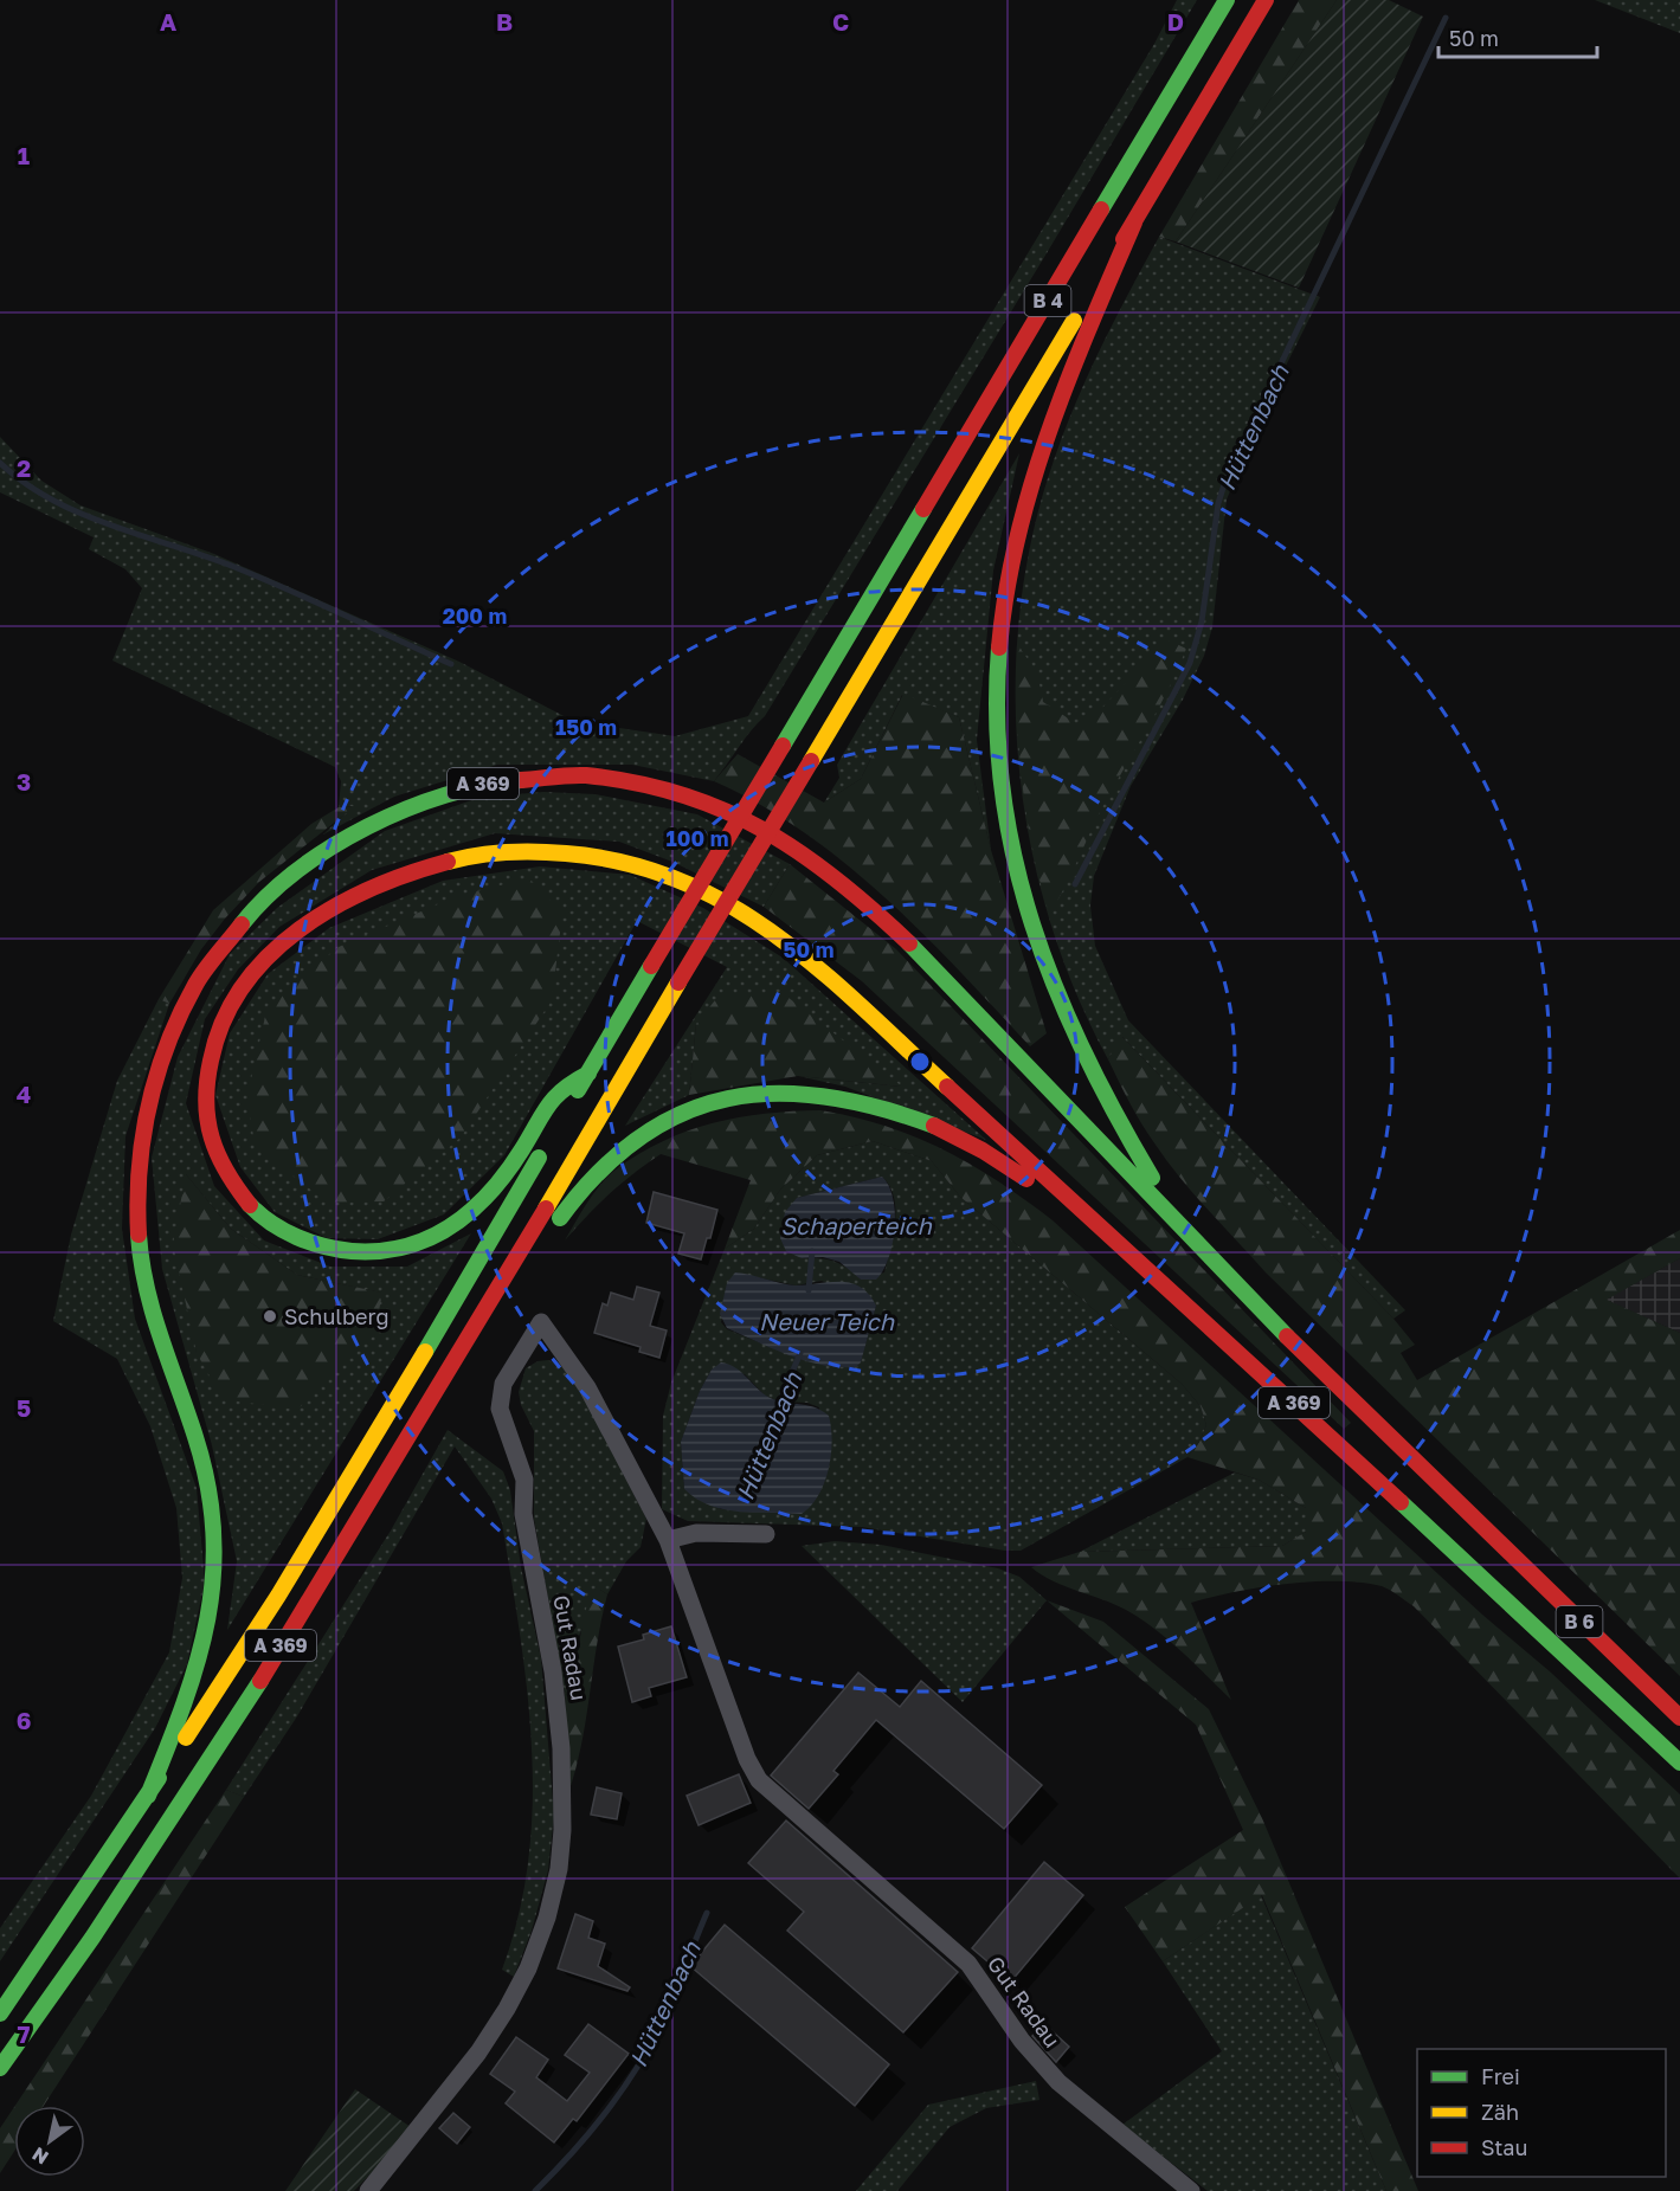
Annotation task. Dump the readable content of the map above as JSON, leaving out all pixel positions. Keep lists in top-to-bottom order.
{
  "streets": {
    "highway": ["B 4", "A 369", "B 6"],
    "street": ["Gut Radau"]
  },
  "crossings": [
    ["B 4", "A 369"],
    ["A 369", "B 6"]
  ],
  "water": ["Hüttenbach", "Schaperteich", "Neuer Teich"],
  "places": ["Schulberg"],
  "legend": ["Frei", "Zäh", "Stau"],
  "scale_bar": "50 m",
  "north": "bottom left",
  "grid": {
    "columns": [
      "A",
      "B",
      "C",
      "D"
    ],
    "rows": [
      "1",
      "2",
      "3",
      "4",
      "5",
      "6",
      "7"
    ]
  },
  "rings": [
    "200 m",
    "150 m",
    "100 m",
    "50 m"
  ]
}
